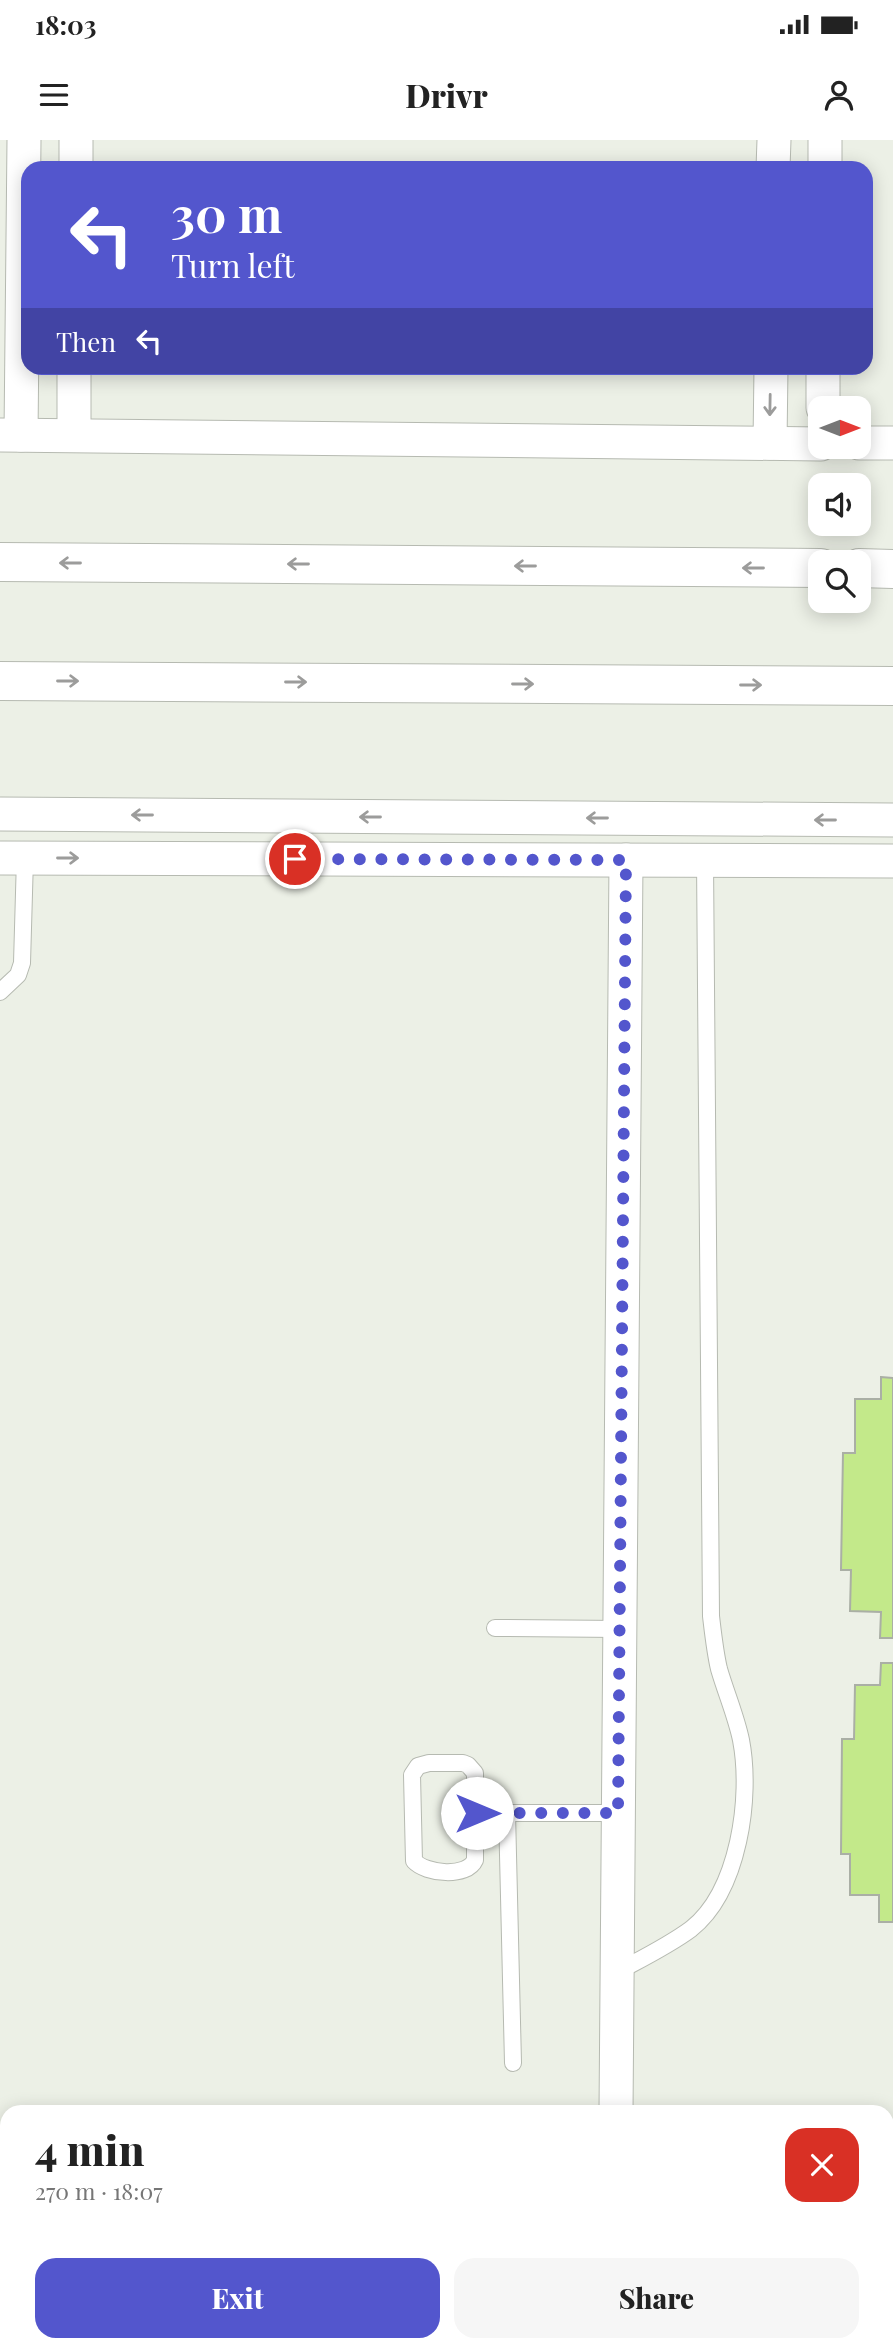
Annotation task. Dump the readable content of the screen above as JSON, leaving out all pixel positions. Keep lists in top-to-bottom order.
{
  "north": "right",
  "page": {
    "status": "18:03",
    "header": "Drivr",
    "turn": ["30 m", "Turn left"],
    "then": "Then",
    "heading": ["4 min", "270 m · 18:07"],
    "buttons": ["Exit", "Share"]
  }
}
